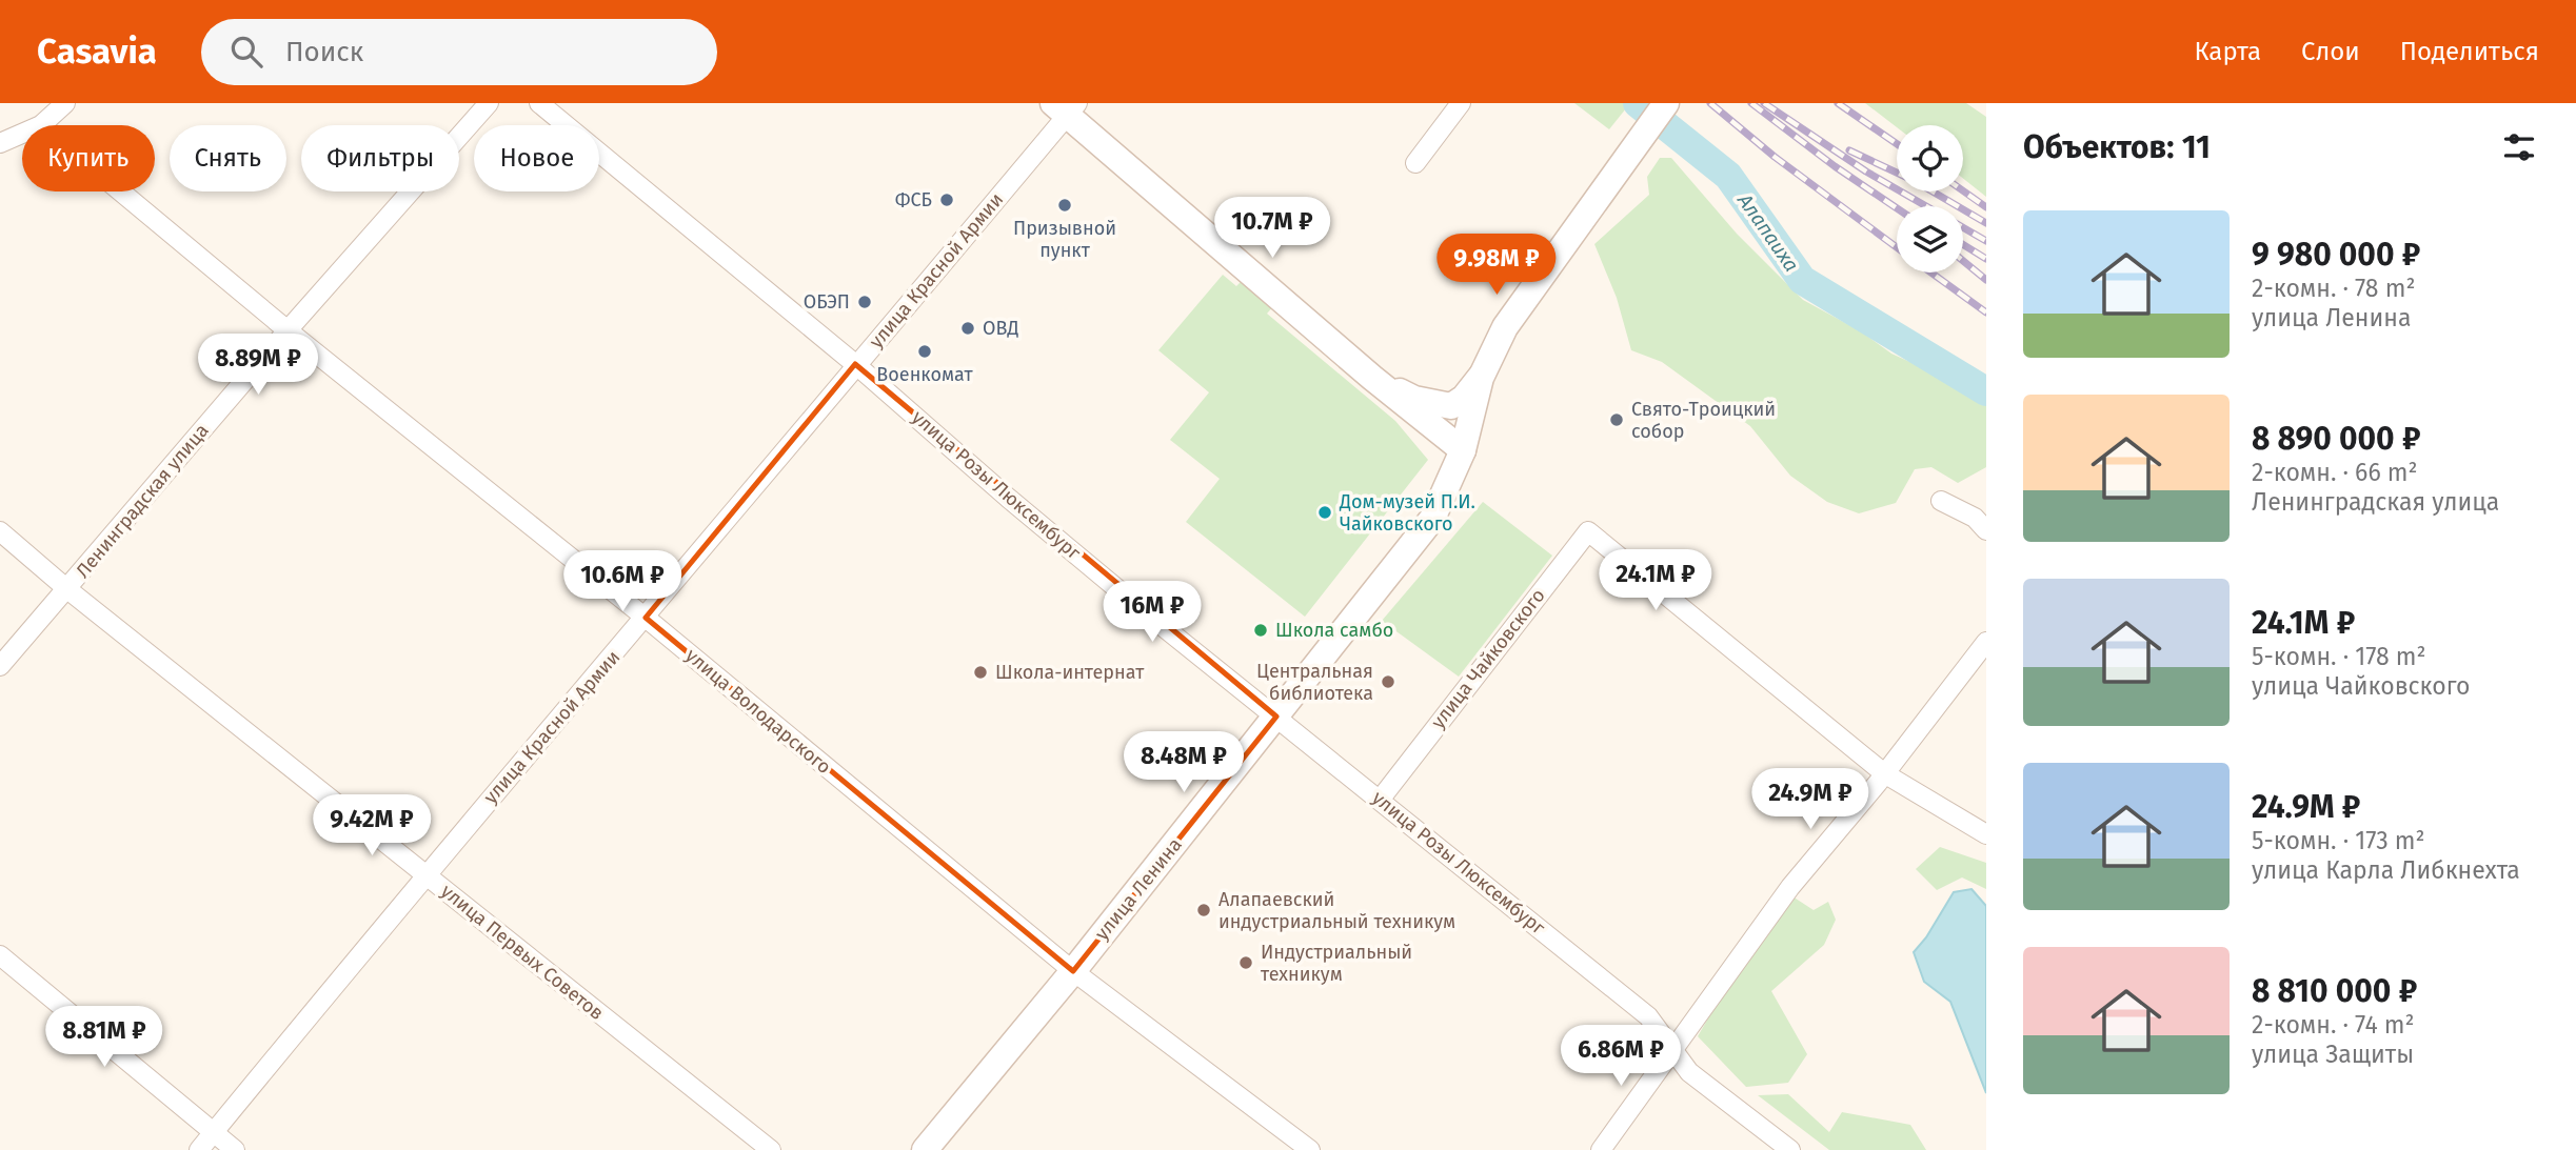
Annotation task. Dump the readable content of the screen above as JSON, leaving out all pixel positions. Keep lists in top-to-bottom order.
{
  "streets": {
    "main road": ["улица Ленина"],
    "street": [
      "улица Красной Армии",
      "улица Розы Люксембург",
      "Ленинградская улица",
      "улица Чайковского",
      "улица Володарского",
      "улица Первых Советов"
    ]
  },
  "crossings": [
    ["улица Красной Армии", "улица Розы Люксембург"],
    ["улица Красной Армии", "улица Володарского"],
    ["улица Красной Армии", "улица Первых Советов"],
    ["улица Розы Люксембург", "улица Чайковского"],
    ["улица Розы Люксембург", "улица Ленина"],
    ["Ленинградская улица", "улица Володарского"],
    ["Ленинградская улица", "улица Первых Советов"],
    ["улица Володарского", "улица Ленина"]
  ],
  "water": ["Алапаиха"],
  "places": [
    "ФСБ",
    "Призывной пункт",
    "ОБЭП",
    "ОВД",
    "Военкомат",
    "Свято-Троицкий собор",
    "Дом-музей П.И. Чайковского",
    "Школа самбо",
    "Школа-интернат",
    "Центральная библиотека",
    "Алапаевский индустриальный техникум",
    "Индустриальный техникум"
  ],
  "page": {
    "header": "Casavia",
    "search": "Поиск",
    "nav": ["Карта", "Слои", "Поделиться"],
    "heading": "Объектов: 11",
    "chip": [
      "Купить",
      "Снять",
      "Фильтры",
      "Новое"
    ],
    "list": [
      {
        "name": "9 980 000 ₽",
        "note": "2-комн. · 78 m² · улица Ленина"
      },
      {
        "name": "8 890 000 ₽",
        "note": "2-комн. · 66 m² · Ленинградская улица"
      },
      {
        "name": "24.1M ₽",
        "note": "5-комн. · 178 m² · улица Чайковского"
      },
      {
        "name": "24.9M ₽",
        "note": "5-комн. · 173 m² · улица Карла Либкнехта"
      },
      {
        "name": "8 810 000 ₽",
        "note": "2-комн. · 74 m² · улица Защиты"
      }
    ],
    "price": [
      "10.7M ₽",
      "9.98M ₽",
      "8.89M ₽",
      "24.1M ₽",
      "10.6M ₽",
      "16M ₽",
      "8.48M ₽",
      "24.9M ₽",
      "9.42M ₽",
      "8.81M ₽",
      "6.86M ₽"
    ]
  }
}
